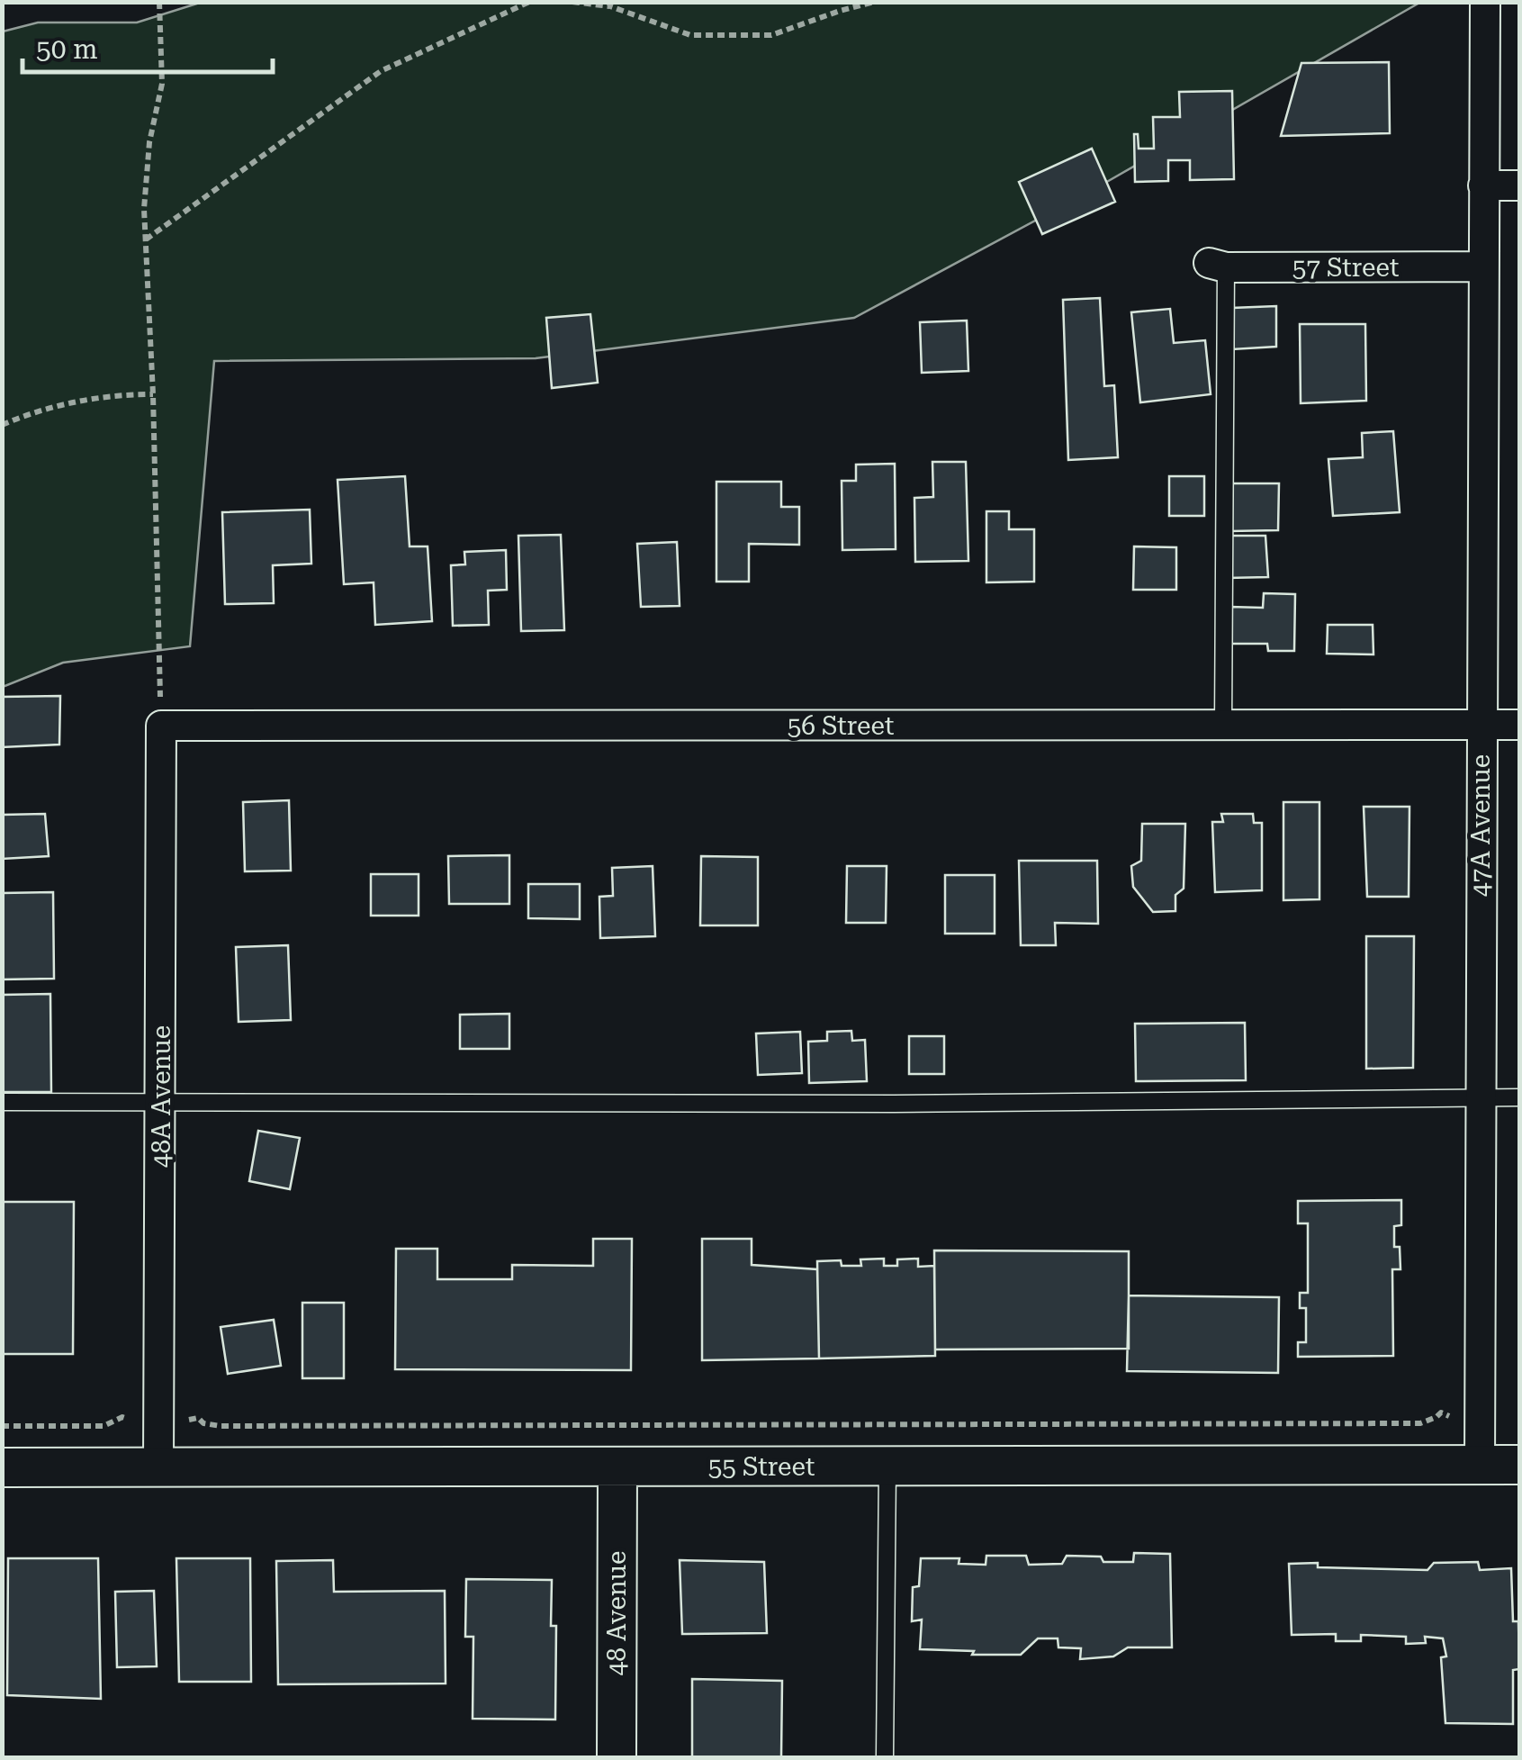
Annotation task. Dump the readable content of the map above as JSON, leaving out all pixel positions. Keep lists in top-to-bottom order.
{
  "streets": {
    "street": [
      "57 Street",
      "56 Street",
      "47A Avenue",
      "48A Avenue",
      "55 Street",
      "48 Avenue"
    ]
  },
  "crossings": [
    ["57 Street", "47A Avenue"],
    ["56 Street", "47A Avenue"],
    ["56 Street", "48A Avenue"],
    ["47A Avenue", "55 Street"],
    ["48A Avenue", "55 Street"],
    ["55 Street", "48 Avenue"]
  ],
  "scale_bar": "50 m"
}
